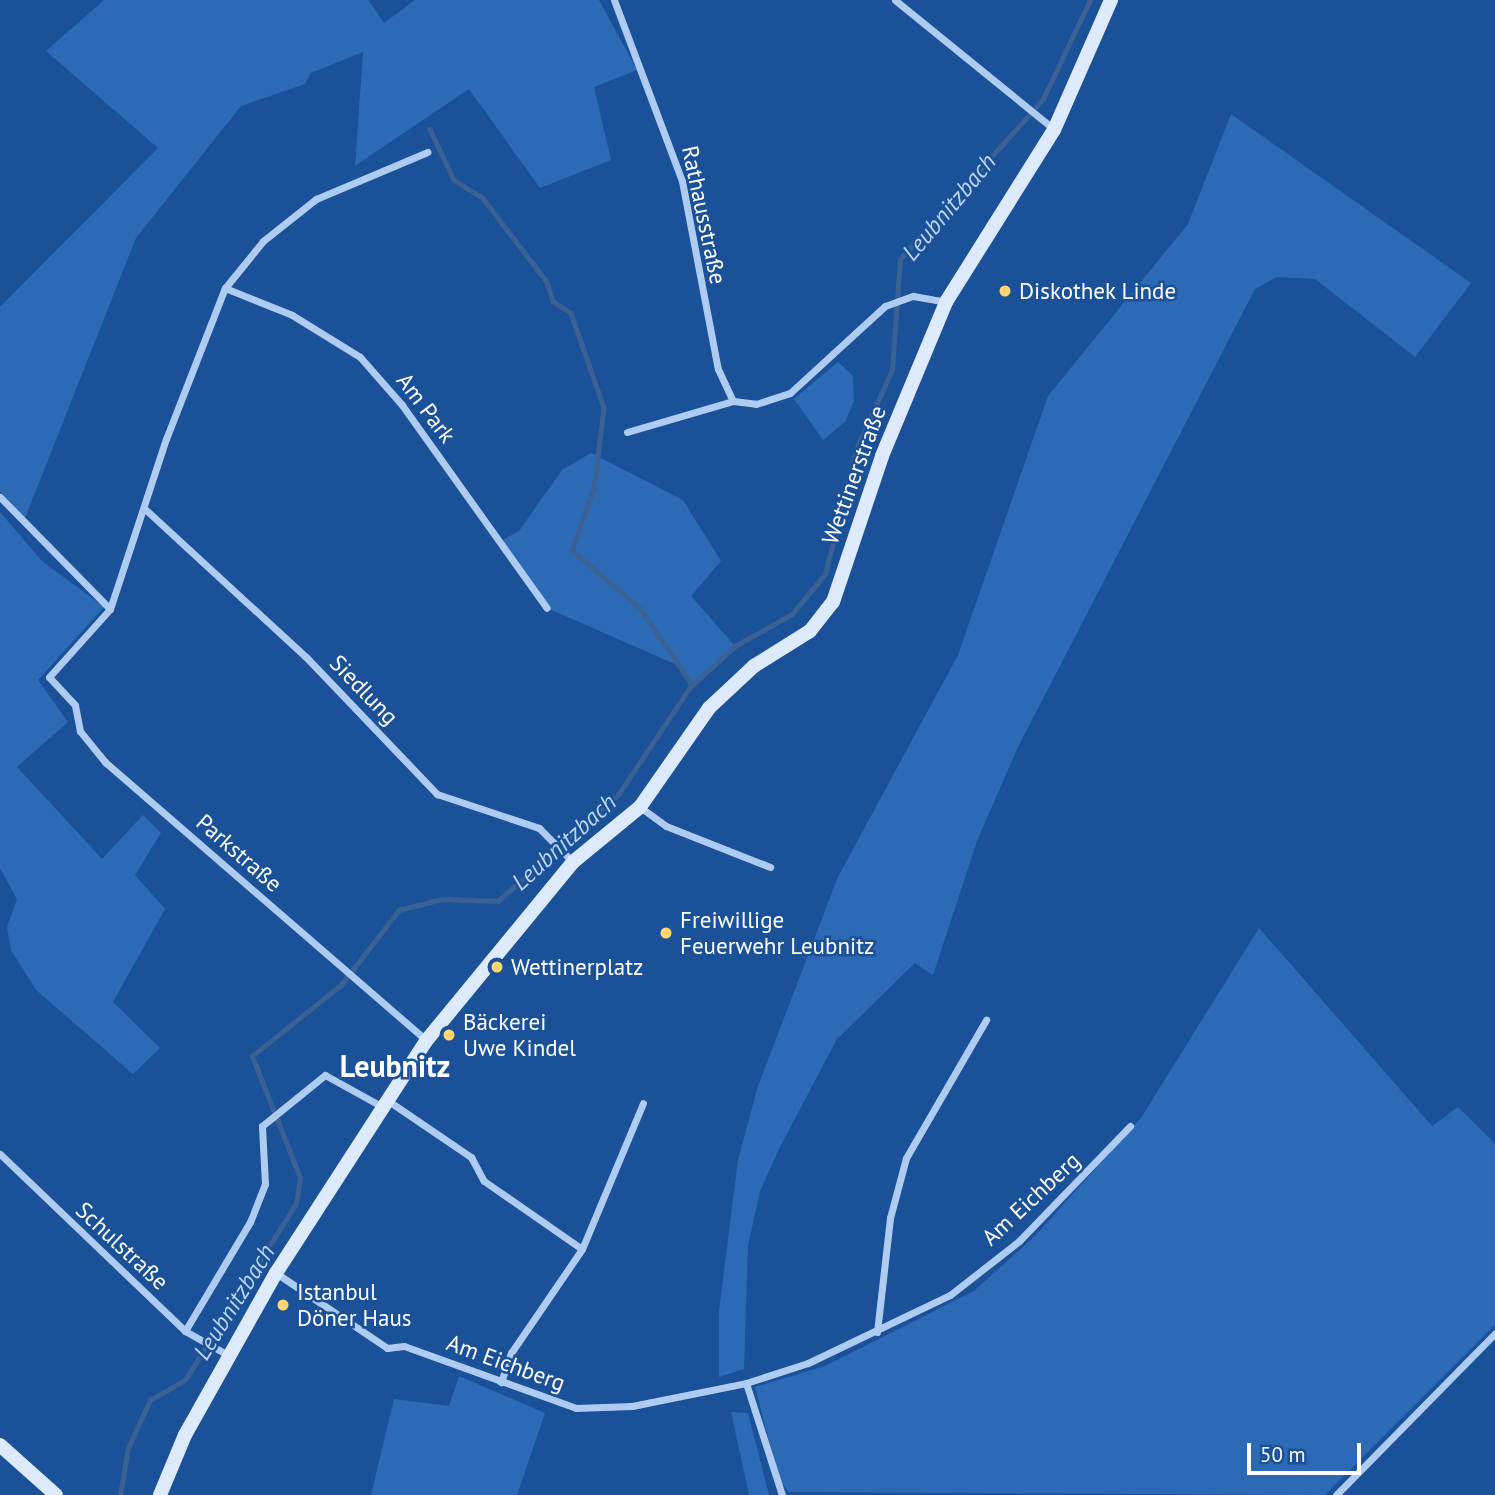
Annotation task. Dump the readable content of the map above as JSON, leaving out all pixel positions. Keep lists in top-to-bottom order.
{
  "streets": {
    "street": [
      "Rathausstraße",
      "Am Park",
      "Wettinerstraße",
      "Siedlung",
      "Parkstraße",
      "Am Eichberg",
      "Schulstraße"
    ]
  },
  "crossings": [
    ["Wettinerstraße", "Siedlung"],
    ["Wettinerstraße", "Parkstraße"]
  ],
  "districts": ["Leubnitz"],
  "water": ["Leubnitzbach"],
  "places": [
    "Diskothek Linde",
    "Freiwillige Feuerwehr Leubnitz",
    "Wettinerplatz",
    "Bäckerei Uwe Kindel",
    "Istanbul Döner Haus"
  ],
  "scale_bar": "50 m"
}
